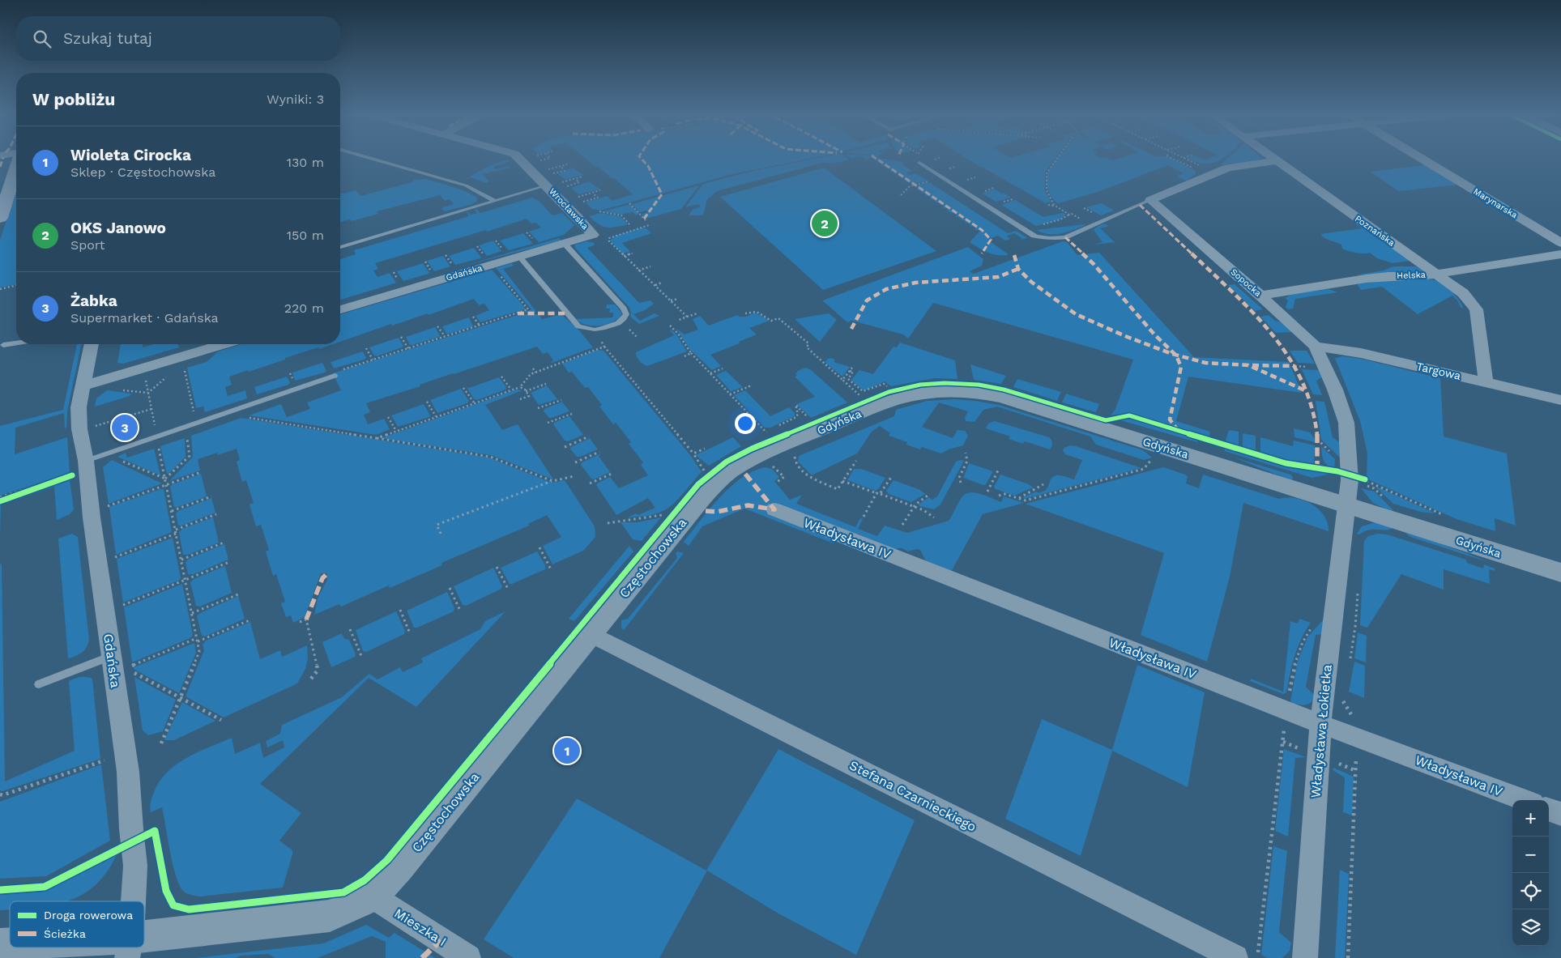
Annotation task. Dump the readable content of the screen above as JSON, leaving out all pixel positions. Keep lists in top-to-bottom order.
{
  "streets": {
    "street": [
      "Marynarska",
      "Wrocławska",
      "Poznańska",
      "Gdańska",
      "Helska",
      "Sopocka",
      "Targowa",
      "Gdyńska",
      "Władysława IV",
      "Częstochowska",
      "Władysława Łokietka",
      "Stefana Czarnieckiego",
      "Mieszka I"
    ]
  },
  "crossings": [
    ["Wrocławska", "Gdańska"],
    ["Poznańska", "Helska"],
    ["Poznańska", "Targowa"],
    ["Helska", "Sopocka"],
    ["Sopocka", "Targowa"],
    ["Sopocka", "Gdyńska"],
    ["Sopocka", "Władysława Łokietka"],
    ["Gdyńska", "Częstochowska"],
    ["Gdyńska", "Władysława Łokietka"],
    ["Władysława IV", "Władysława Łokietka"],
    ["Częstochowska", "Stefana Czarnieckiego"],
    ["Częstochowska", "Mieszka I"]
  ],
  "legend": ["Droga rowerowa", "Ścieżka"],
  "page": {
    "search": "Szukaj tutaj",
    "heading": ["W pobliżu", "Wyniki: 3"],
    "list": [
      {
        "mark": "1",
        "name": "Wioleta Cirocka",
        "note": "Sklep · Częstochowska",
        "value": "130 m"
      },
      {
        "mark": "2",
        "name": "OKS Janowo",
        "note": "Sport",
        "value": "150 m"
      },
      {
        "mark": "3",
        "name": "Żabka",
        "note": "Supermarket · Gdańska",
        "value": "220 m"
      }
    ],
    "pins": ["2", "3", "1"],
    "map_buttons": ["+", "−"]
  }
}
